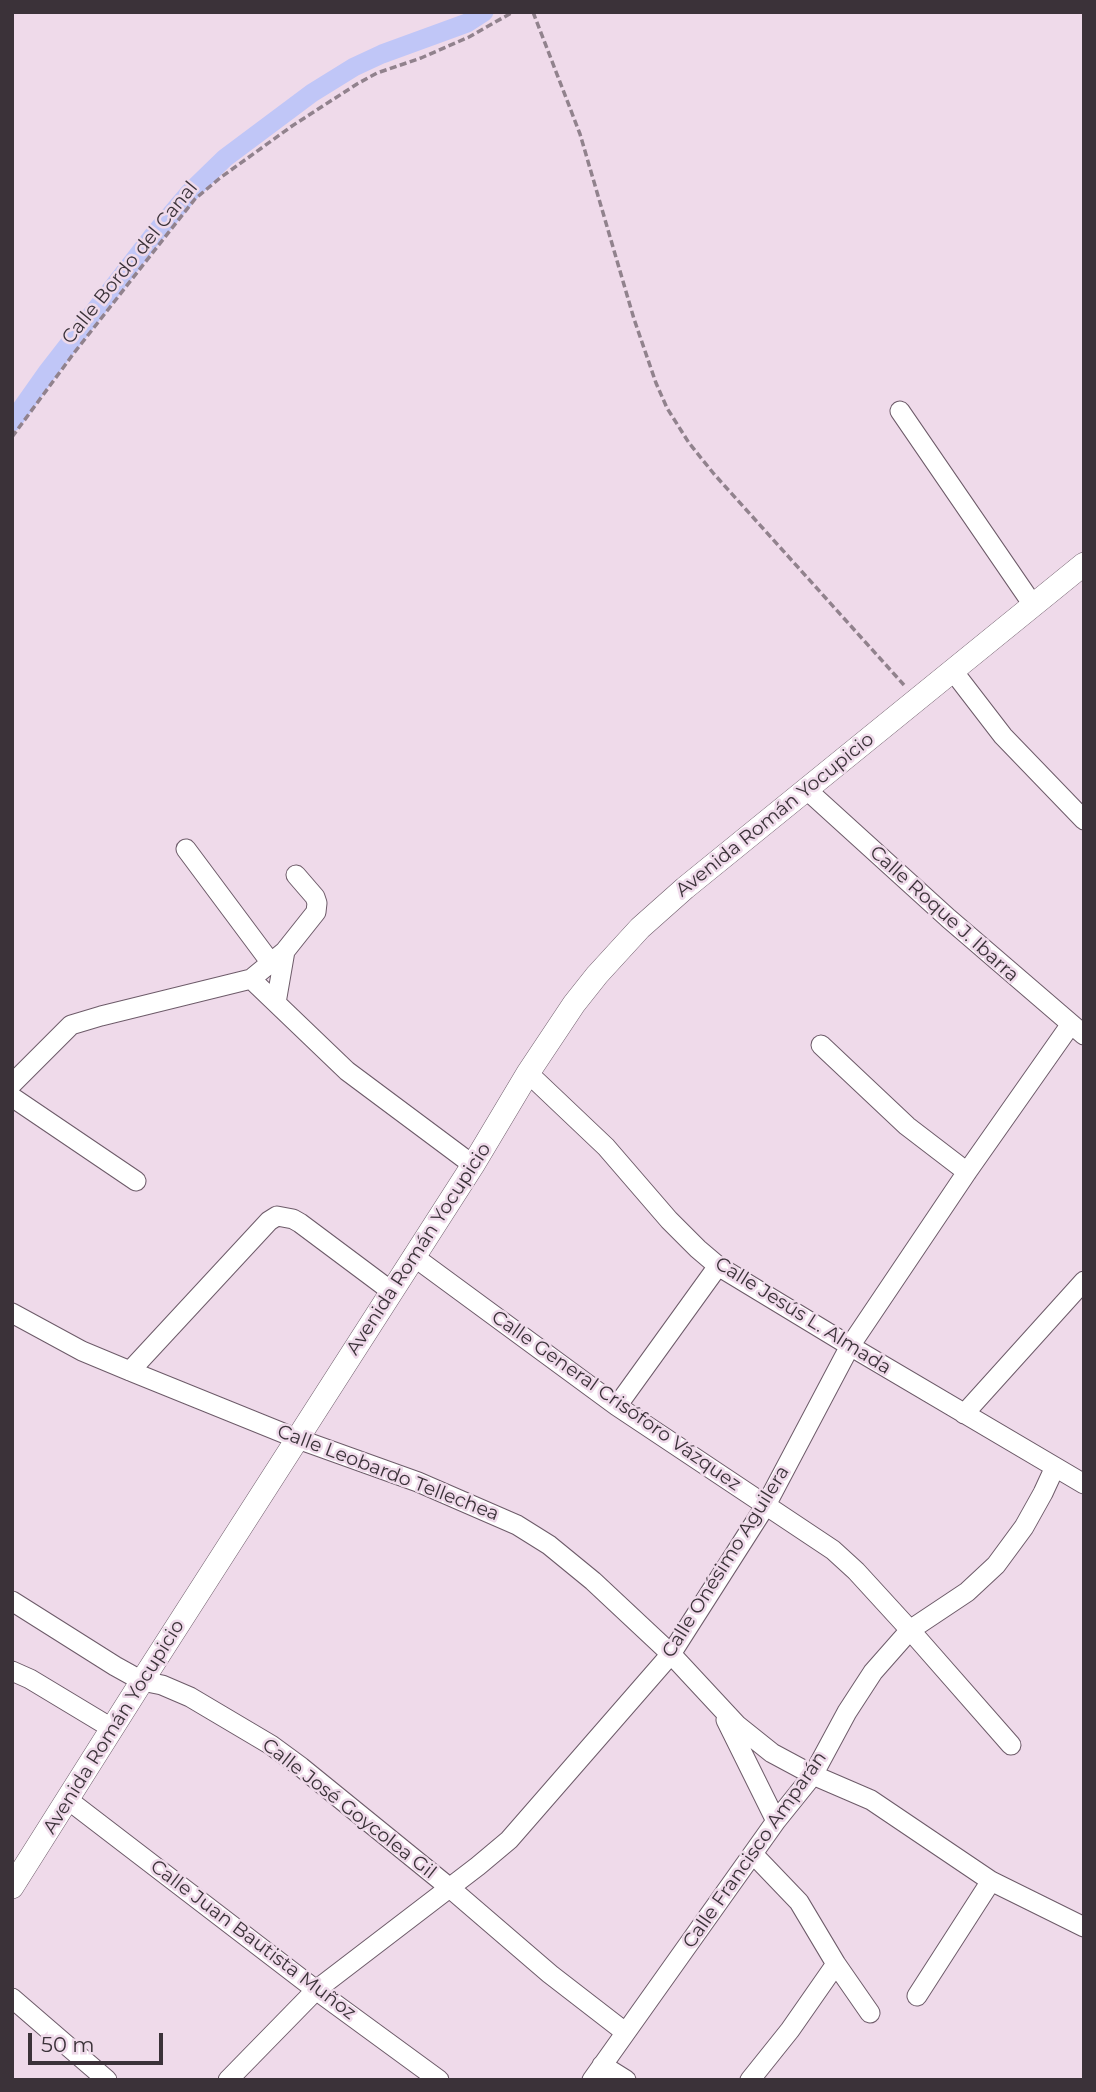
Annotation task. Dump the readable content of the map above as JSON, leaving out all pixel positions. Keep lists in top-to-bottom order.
{
  "streets": {
    "street": [
      "Avenida Román Yocupicio",
      "Calle Roque J. Ibarra",
      "Calle Jesús L. Almada",
      "Calle General Crisóforo Vázquez",
      "Calle Leobardo Tellechea",
      "Calle Onésimo Aguilera",
      "Calle José Goycolea Gil",
      "Calle Francisco Amparán",
      "Calle Juan Bautista Muñoz"
    ],
    "path": ["Calle Bordo del Canal"]
  },
  "crossings": [
    ["Avenida Román Yocupicio", "Calle Roque J. Ibarra"],
    ["Avenida Román Yocupicio", "Calle Jesús L. Almada"],
    ["Avenida Román Yocupicio", "Calle General Crisóforo Vázquez"],
    ["Avenida Román Yocupicio", "Calle Leobardo Tellechea"],
    ["Avenida Román Yocupicio", "Calle José Goycolea Gil"],
    ["Avenida Román Yocupicio", "Calle Juan Bautista Muñoz"],
    ["Calle Roque J. Ibarra", "Calle Onésimo Aguilera"],
    ["Calle Jesús L. Almada", "Calle Onésimo Aguilera"],
    ["Calle Jesús L. Almada", "Calle Francisco Amparán"],
    ["Calle General Crisóforo Vázquez", "Calle Onésimo Aguilera"],
    ["Calle General Crisóforo Vázquez", "Calle Francisco Amparán"],
    ["Calle Leobardo Tellechea", "Calle Onésimo Aguilera"],
    ["Calle Leobardo Tellechea", "Calle Francisco Amparán"],
    ["Calle Onésimo Aguilera", "Calle José Goycolea Gil"],
    ["Calle Onésimo Aguilera", "Calle Juan Bautista Muñoz"],
    ["Calle José Goycolea Gil", "Calle Francisco Amparán"]
  ],
  "scale_bar": "50 m"
}
